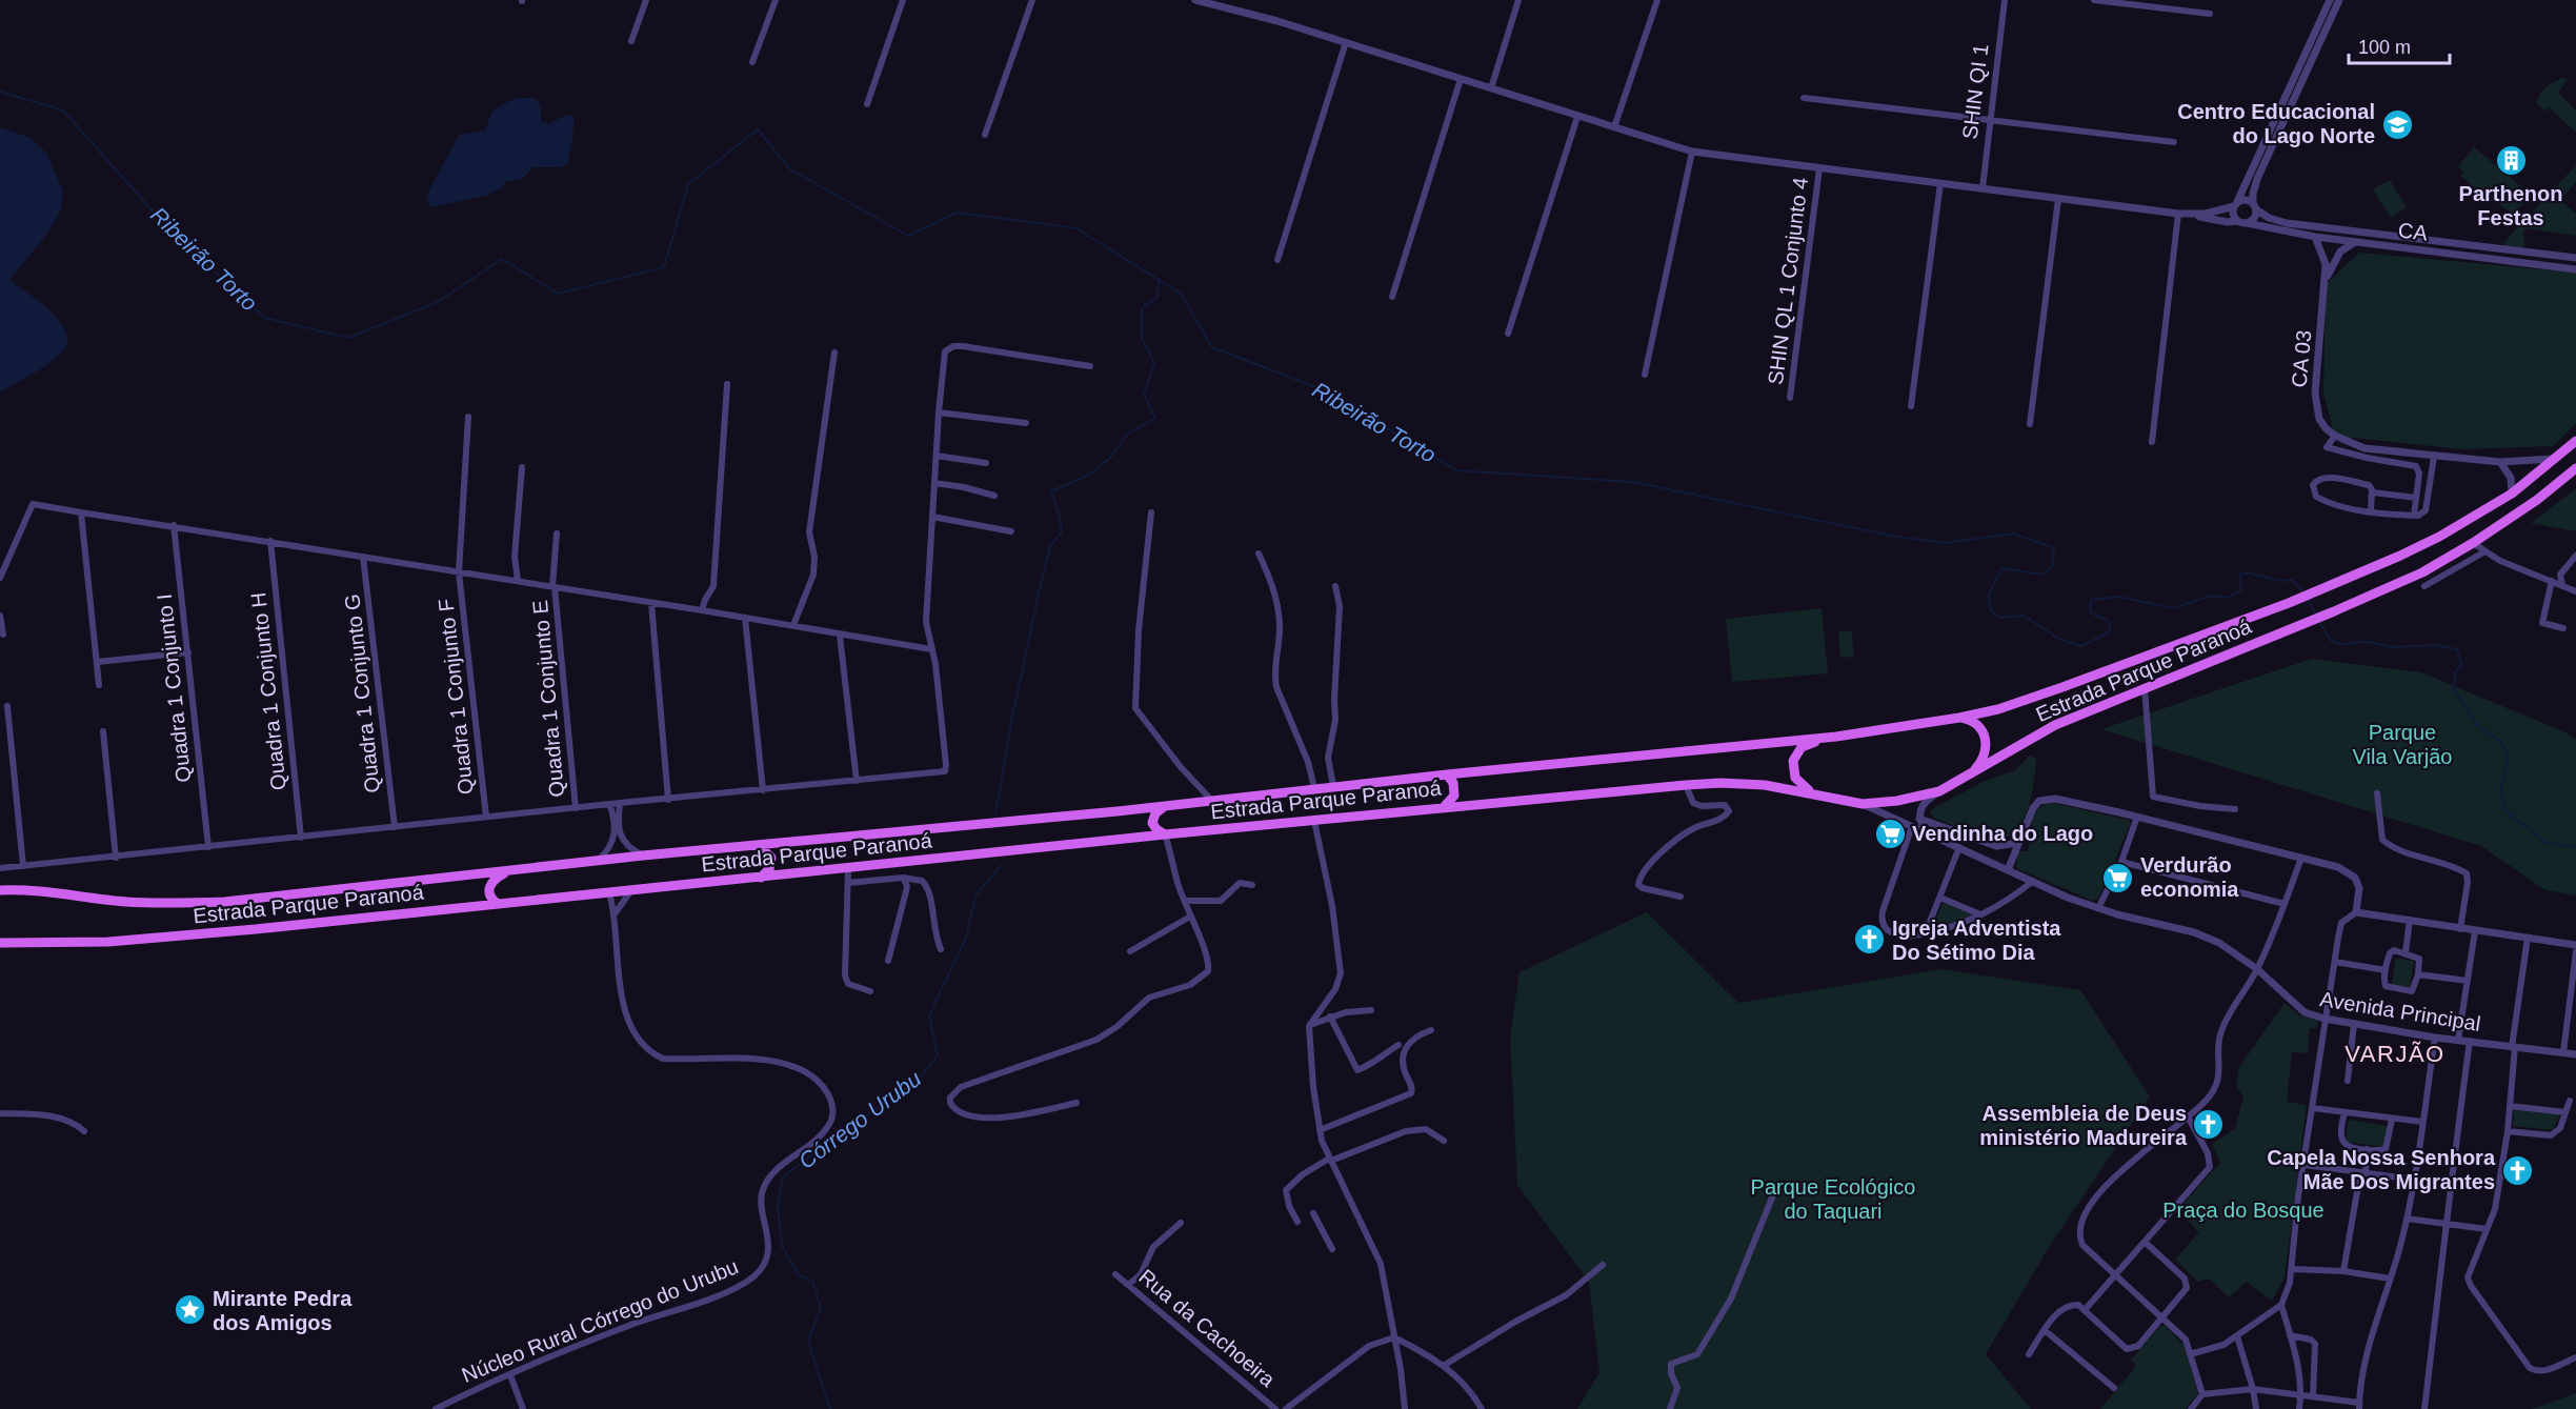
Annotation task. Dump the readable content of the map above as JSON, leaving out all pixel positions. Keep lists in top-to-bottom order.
{
  "streets": {
    "main road": ["Estrada Parque Paranoá"],
    "street": [
      "SHIN QI 1",
      "CA",
      "SHIN QL 1 Conjunto 4",
      "CA 03",
      "Quadra 1 Conjunto I",
      "Quadra 1 Conjunto H",
      "Quadra 1 Conjunto G",
      "Quadra 1 Conjunto F",
      "Quadra 1 Conjunto E",
      "Avenida Principal",
      "Núcleo Rural Córrego do Urubu",
      "Rua da Cachoeira"
    ]
  },
  "crossings": [
    ["CA", "CA 03"],
    ["Estrada Parque Paranoá", "Avenida Principal"],
    ["Estrada Parque Paranoá", "Núcleo Rural Córrego do Urubu"]
  ],
  "districts": ["VARJÃO"],
  "water": ["Ribeirão Torto", "Córrego Urubu"],
  "parks": ["Parque Vila Varjão", "Parque Ecológico do Taquari", "Praça do Bosque"],
  "places": {
    "school or university": ["Centro Educacional do Lago Norte"],
    "building": ["Parthenon Festas"],
    "supermarket": ["Vendinha do Lago", "Verdurão economia"],
    "church": ["Igreja Adventista Do Sétimo Dia", "Assembleia de Deus ministério Madureira", "Capela Nossa Senhora Mãe Dos Migrantes"],
    "place": ["Mirante Pedra dos Amigos"]
  },
  "scale_bar": "100 m"
}
